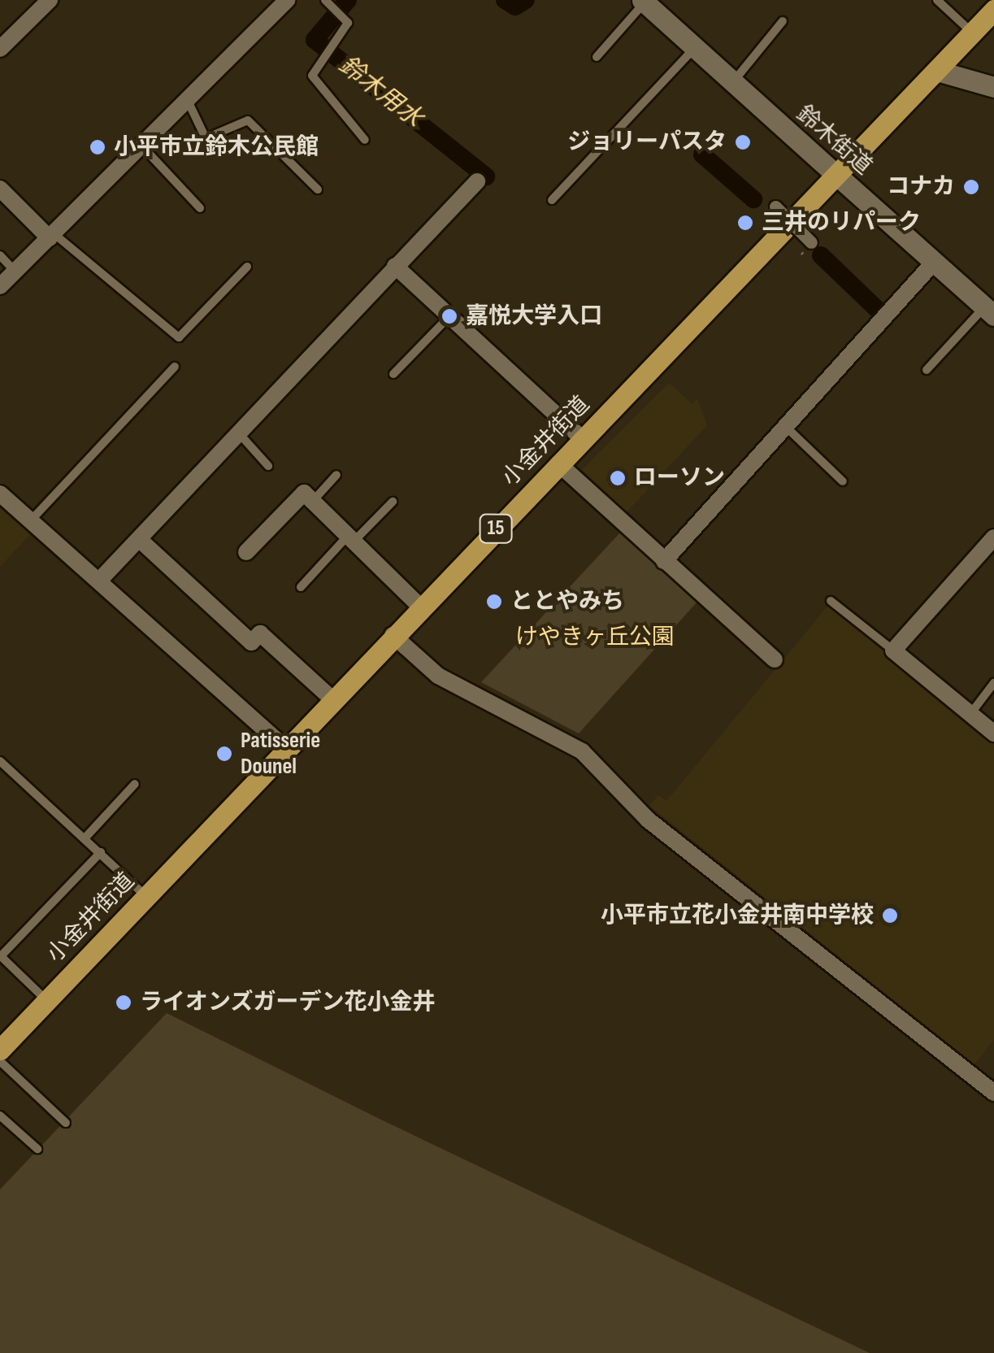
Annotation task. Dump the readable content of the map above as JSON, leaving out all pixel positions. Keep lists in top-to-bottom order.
{
  "streets": {
    "main road": ["鈴木街道", "小金井街道", "15"]
  },
  "crossings": [
    ["鈴木街道", "小金井街道"]
  ],
  "water": ["鈴木用水"],
  "parks": ["けやきヶ丘公園"],
  "places": [
    "ジョリーパスタ",
    "小平市立鈴木公民館",
    "コナカ",
    "三井のリパーク",
    "嘉悦大学入口",
    "ローソン",
    "ととやみち",
    "Patisserie Dounel",
    "小平市立花小金井南中学校",
    "ライオンズガーデン花小金井"
  ]
}
